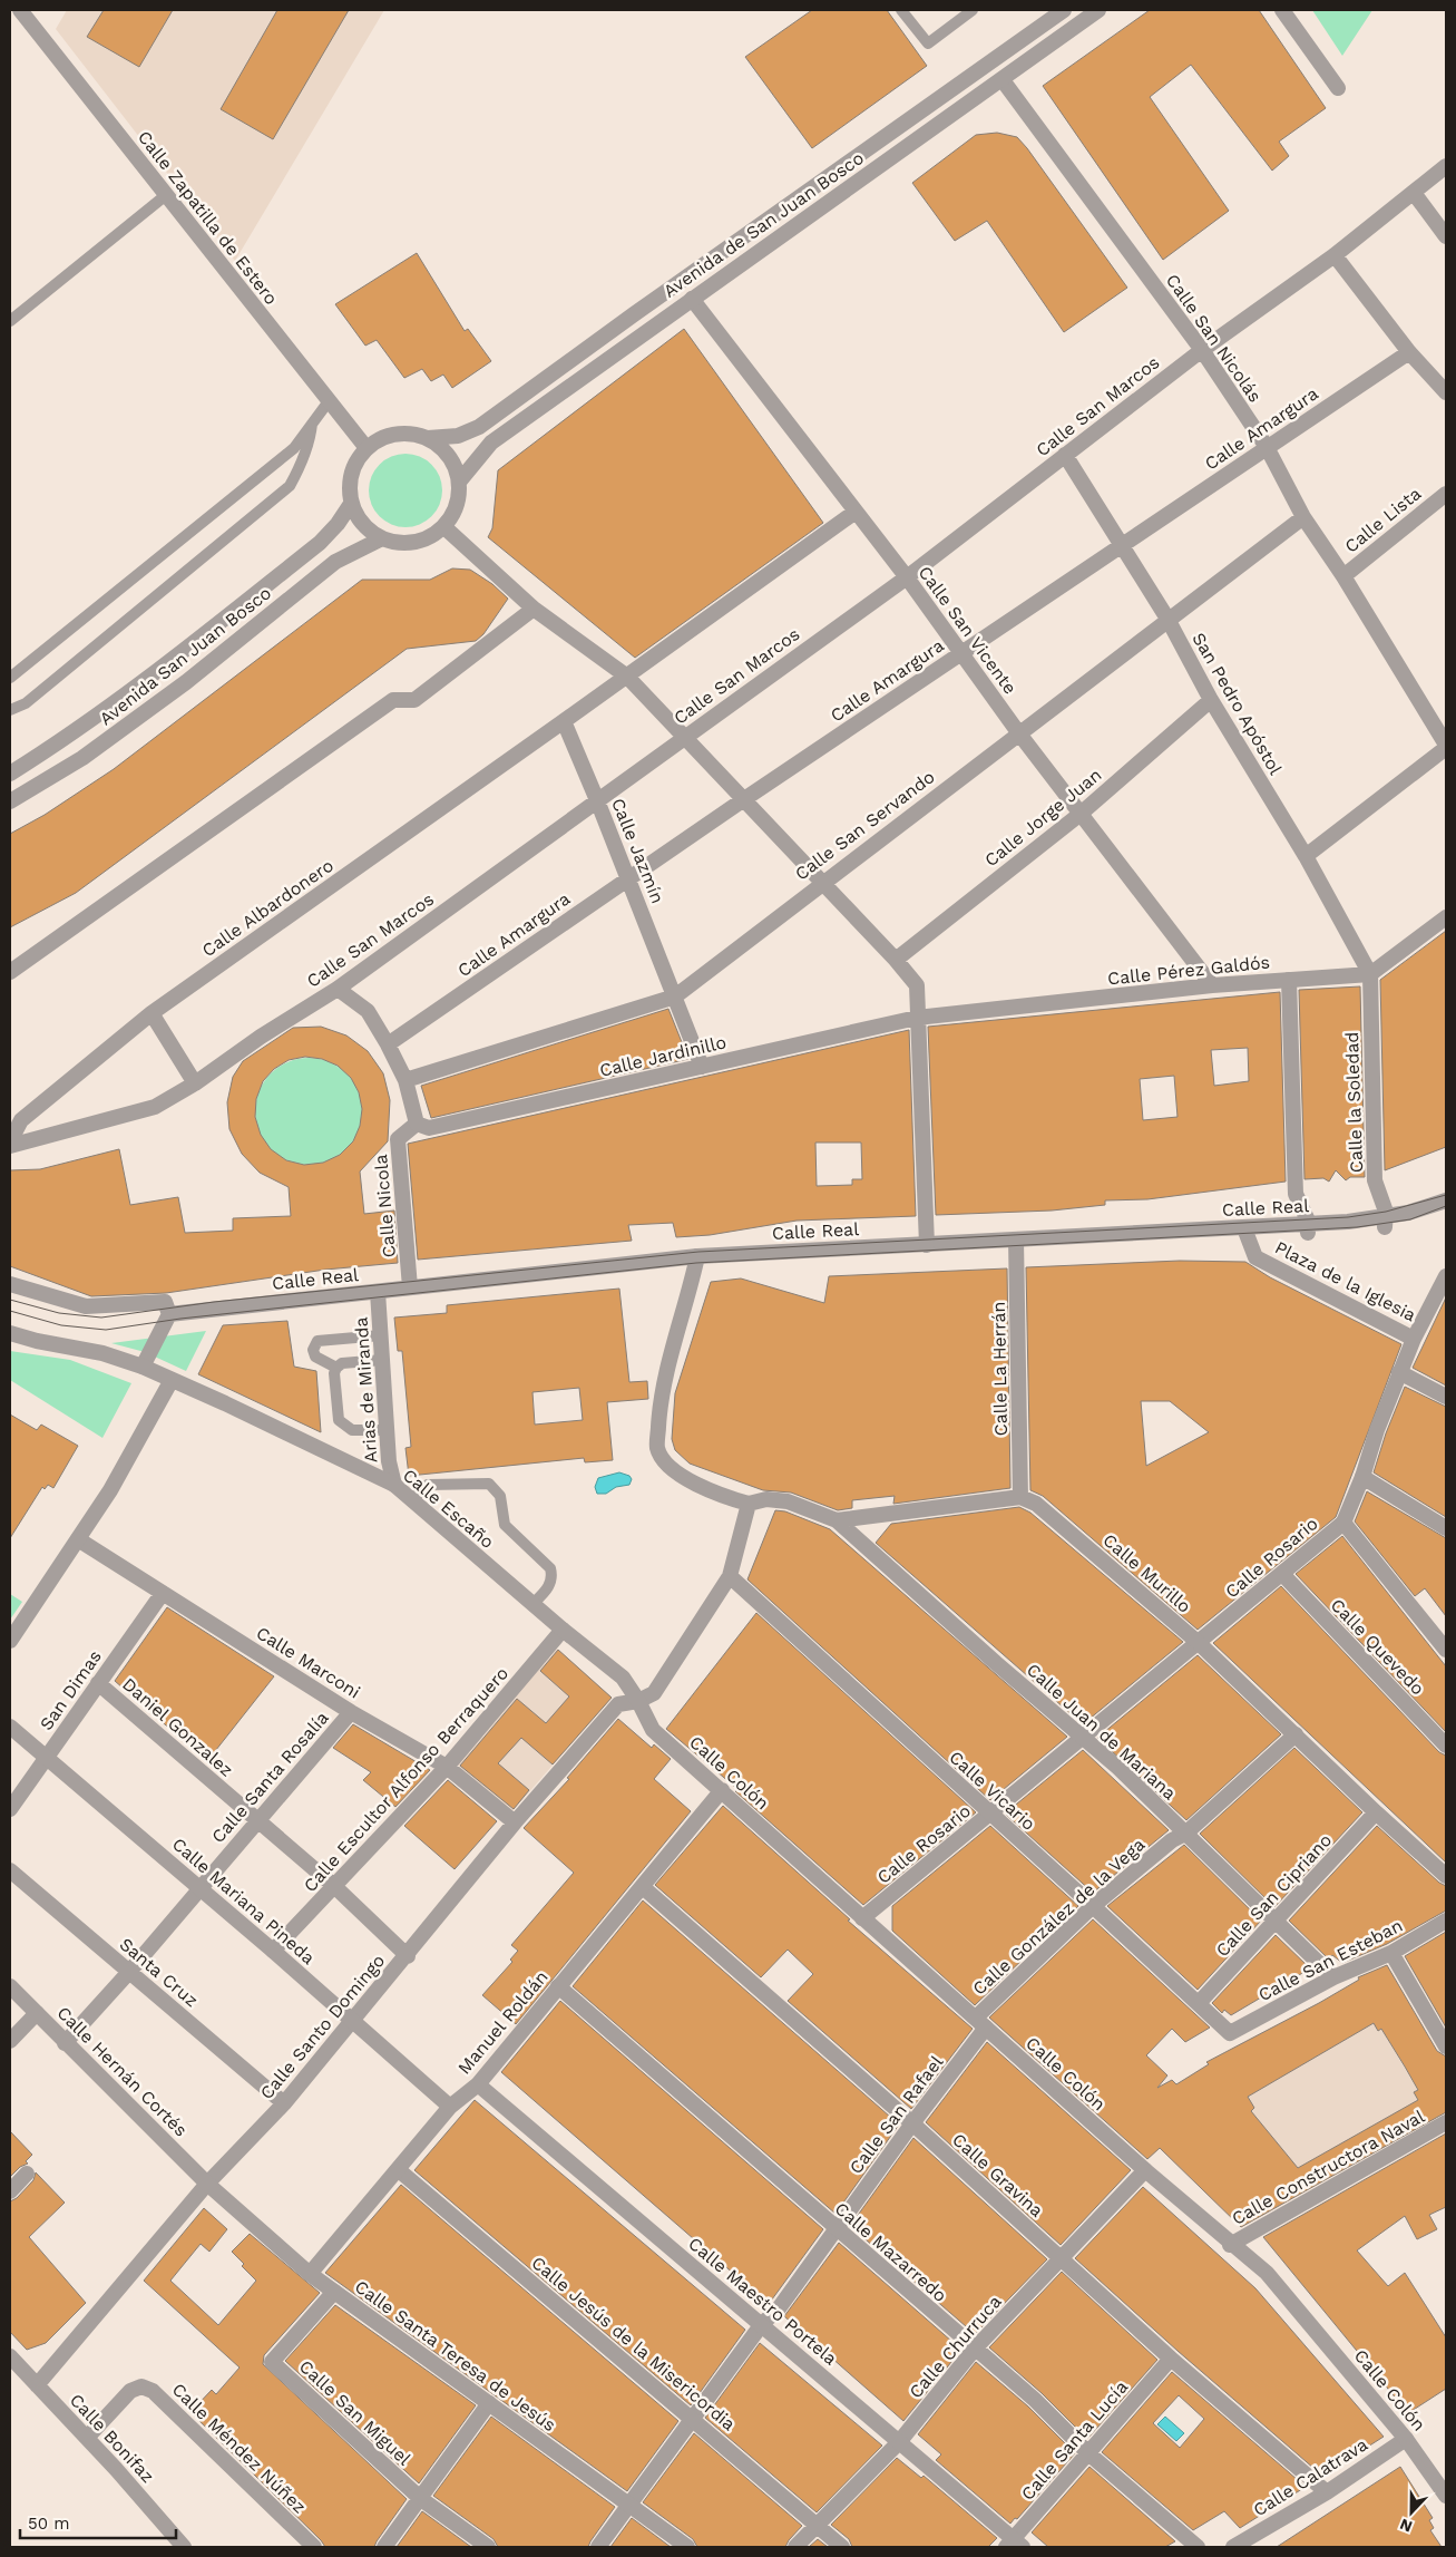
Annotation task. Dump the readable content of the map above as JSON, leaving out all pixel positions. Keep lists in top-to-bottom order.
{
  "streets": {
    "street": [
      "Calle Zapatilla de Estero",
      "Avenida de San Juan Bosco",
      "Calle San Nicolás",
      "Calle San Marcos",
      "Calle Amargura",
      "Calle Lista",
      "Calle San Vicente",
      "Avenida San Juan Bosco",
      "San Pedro Apóstol",
      "Calle Jorge Juan",
      "Calle San Servando",
      "Calle Jazmín",
      "Calle Albardonero",
      "Calle Pérez Galdós",
      "Calle Jardinillo",
      "Calle la Soledad",
      "Calle Nicola",
      "Calle Real",
      "Plaza de la Iglesia",
      "Calle La Herrán",
      "Arias de Miranda",
      "Calle Escaño",
      "Calle Rosario",
      "Calle Murillo",
      "Calle Quevedo",
      "Calle Marconi",
      "San Dimas",
      "Daniel Gonzalez",
      "Calle Juan de Mariana",
      "Calle Colón",
      "Calle Santa Rosalía",
      "Calle Escultor Alfonso Berraquero",
      "Calle Vicario",
      "Calle San Cipriano",
      "Calle Mariana Pineda",
      "Calle González de la Vega",
      "Calle San Esteban",
      "Santa Cruz",
      "Manuel Roldán",
      "Calle Santo Domingo",
      "Calle Hernán Cortés",
      "Calle San Rafael",
      "Calle Constructora Naval",
      "Calle Gravina",
      "Calle Mazarredo",
      "Calle Maestro Portela",
      "Calle Jesús de la Misericordia",
      "Calle Churruca",
      "Calle Santa Teresa de Jesús",
      "Calle San Miguel",
      "Calle Bonifaz",
      "Calle Santa Lucía",
      "Calle Méndez Núñez",
      "Calle Calatrava"
    ]
  },
  "crossings": [
    ["Calle Zapatilla de Estero", "Avenida de San Juan Bosco"],
    ["Calle Zapatilla de Estero", "Avenida San Juan Bosco"],
    ["Avenida de San Juan Bosco", "Calle San Nicolás"],
    ["Avenida de San Juan Bosco", "Calle San Vicente"],
    ["Avenida de San Juan Bosco", "Avenida San Juan Bosco"],
    ["Calle San Nicolás", "Calle San Marcos"],
    ["Calle San Nicolás", "Calle Amargura"],
    ["Calle San Nicolás", "Calle Lista"],
    ["Calle San Nicolás", "Calle San Servando"],
    ["Calle San Marcos", "Calle San Vicente"],
    ["Calle San Marcos", "San Pedro Apóstol"],
    ["Calle San Marcos", "Calle Jazmín"],
    ["Calle Amargura", "Calle San Vicente"],
    ["Calle Amargura", "San Pedro Apóstol"],
    ["Calle Amargura", "Calle Jazmín"],
    ["Calle San Vicente", "Calle Jorge Juan"],
    ["Calle San Vicente", "Calle San Servando"],
    ["Calle San Vicente", "Calle Pérez Galdós"],
    ["San Pedro Apóstol", "Calle Jorge Juan"],
    ["San Pedro Apóstol", "Calle San Servando"],
    ["San Pedro Apóstol", "Calle Pérez Galdós"],
    ["San Pedro Apóstol", "Calle la Soledad"],
    ["Calle San Servando", "Calle Jazmín"],
    ["Calle Jazmín", "Calle Albardonero"],
    ["Calle Jazmín", "Calle Jardinillo"],
    ["Calle Pérez Galdós", "Calle Jardinillo"],
    ["Calle Pérez Galdós", "Calle la Soledad"],
    ["Calle Jardinillo", "Calle Nicola"],
    ["Calle la Soledad", "Calle Real"],
    ["Calle Nicola", "Calle Real"],
    ["Calle Real", "Plaza de la Iglesia"],
    ["Calle Real", "Calle La Herrán"],
    ["Calle Real", "Arias de Miranda"],
    ["Calle La Herrán", "Calle Murillo"],
    ["Arias de Miranda", "Calle Escaño"],
    ["Calle Escaño", "Calle Colón"],
    ["Calle Escaño", "Calle Escultor Alfonso Berraquero"],
    ["Calle Escaño", "Calle Santo Domingo"],
    ["Calle Rosario", "Calle Murillo"],
    ["Calle Rosario", "Calle Quevedo"],
    ["Calle Rosario", "Calle Juan de Mariana"],
    ["Calle Rosario", "Calle Colón"],
    ["Calle Rosario", "Calle Vicario"],
    ["Calle Murillo", "Calle San Cipriano"],
    ["Calle Murillo", "Calle González de la Vega"],
    ["Calle Marconi", "San Dimas"],
    ["Calle Marconi", "Calle Santa Rosalía"],
    ["Calle Marconi", "Calle Escultor Alfonso Berraquero"],
    ["Calle Marconi", "Calle Santo Domingo"],
    ["San Dimas", "Daniel Gonzalez"],
    ["San Dimas", "Calle Mariana Pineda"],
    ["Daniel Gonzalez", "Calle Santa Rosalía"],
    ["Daniel Gonzalez", "Calle Escultor Alfonso Berraquero"],
    ["Daniel Gonzalez", "Calle Santo Domingo"],
    ["Calle Juan de Mariana", "Calle San Cipriano"],
    ["Calle Juan de Mariana", "Calle González de la Vega"],
    ["Calle Juan de Mariana", "Calle San Esteban"],
    ["Calle Colón", "Calle González de la Vega"],
    ["Calle Colón", "Manuel Roldán"],
    ["Calle Colón", "Calle Santo Domingo"],
    ["Calle Colón", "Calle San Rafael"],
    ["Calle Colón", "Calle Constructora Naval"],
    ["Calle Colón", "Calle Churruca"],
    ["Calle Colón", "Calle Calatrava"],
    ["Calle Santa Rosalía", "Calle Mariana Pineda"],
    ["Calle Santa Rosalía", "Santa Cruz"],
    ["Calle Santa Rosalía", "Calle Hernán Cortés"],
    ["Calle Escultor Alfonso Berraquero", "Calle Mariana Pineda"],
    ["Calle Vicario", "Calle San Cipriano"],
    ["Calle Vicario", "Calle González de la Vega"],
    ["Calle Vicario", "Calle San Esteban"],
    ["Calle Vicario", "Calle Santo Domingo"],
    ["Calle Mariana Pineda", "Manuel Roldán"],
    ["Calle Mariana Pineda", "Calle Santo Domingo"],
    ["Calle González de la Vega", "Calle San Rafael"],
    ["Santa Cruz", "Calle Santo Domingo"],
    ["Manuel Roldán", "Calle Gravina"],
    ["Manuel Roldán", "Calle Mazarredo"],
    ["Manuel Roldán", "Calle Maestro Portela"],
    ["Manuel Roldán", "Calle Jesús de la Misericordia"],
    ["Manuel Roldán", "Calle Santa Teresa de Jesús"],
    ["Calle Santo Domingo", "Calle Hernán Cortés"],
    ["Calle Santo Domingo", "Calle Santa Teresa de Jesús"],
    ["Calle Santo Domingo", "Calle Bonifaz"],
    ["Calle Hernán Cortés", "Calle Santa Teresa de Jesús"],
    ["Calle San Rafael", "Calle Gravina"],
    ["Calle San Rafael", "Calle Mazarredo"],
    ["Calle San Rafael", "Calle Maestro Portela"],
    ["Calle San Rafael", "Calle Jesús de la Misericordia"],
    ["Calle San Rafael", "Calle Santa Teresa de Jesús"],
    ["Calle Gravina", "Calle Churruca"],
    ["Calle Gravina", "Calle Santa Lucía"],
    ["Calle Gravina", "Calle Calatrava"],
    ["Calle Mazarredo", "Calle Churruca"],
    ["Calle Mazarredo", "Calle Santa Lucía"],
    ["Calle Maestro Portela", "Calle Churruca"],
    ["Calle Maestro Portela", "Calle Santa Lucía"],
    ["Calle Jesús de la Misericordia", "Calle Churruca"],
    ["Calle Santa Teresa de Jesús", "Calle San Miguel"],
    ["Calle Bonifaz", "Calle Méndez Núñez"]
  ],
  "scale_bar": "50 m",
  "north": "bottom"
}
